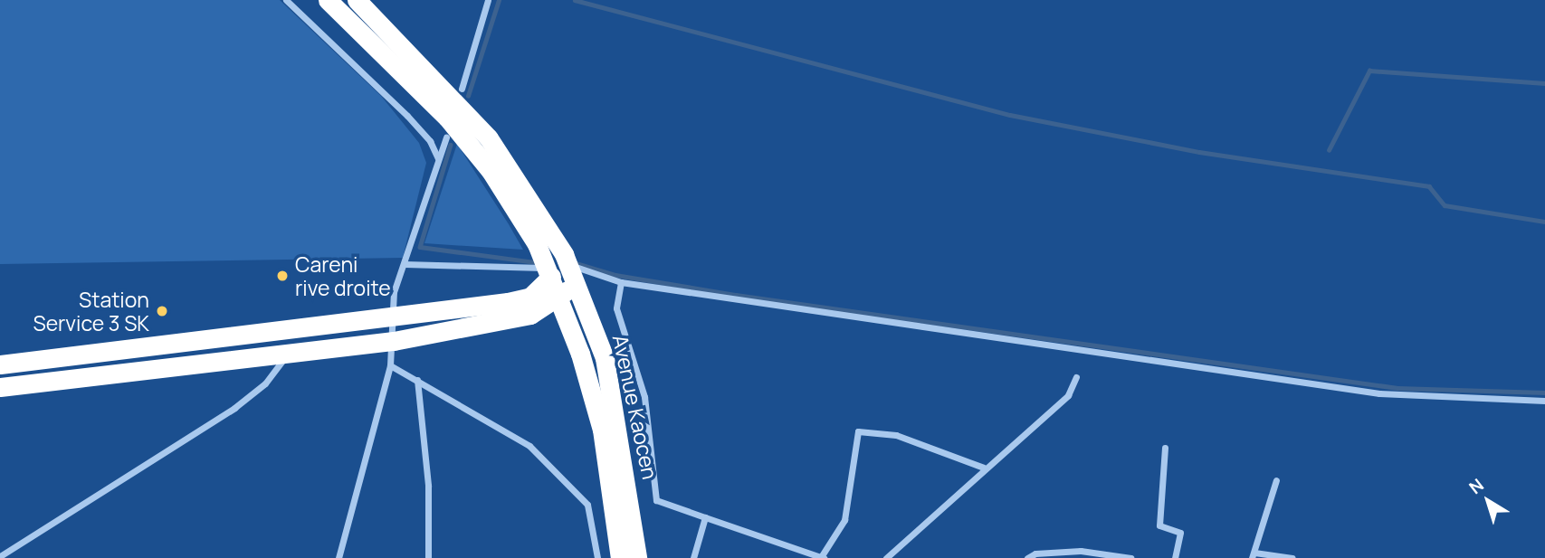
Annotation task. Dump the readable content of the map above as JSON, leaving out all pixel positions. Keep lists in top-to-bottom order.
{
  "streets": {
    "highway": ["Avenue Kaocen"]
  },
  "places": ["Careni rive droite", "Station Service 3 SK"],
  "north": "top left"
}
